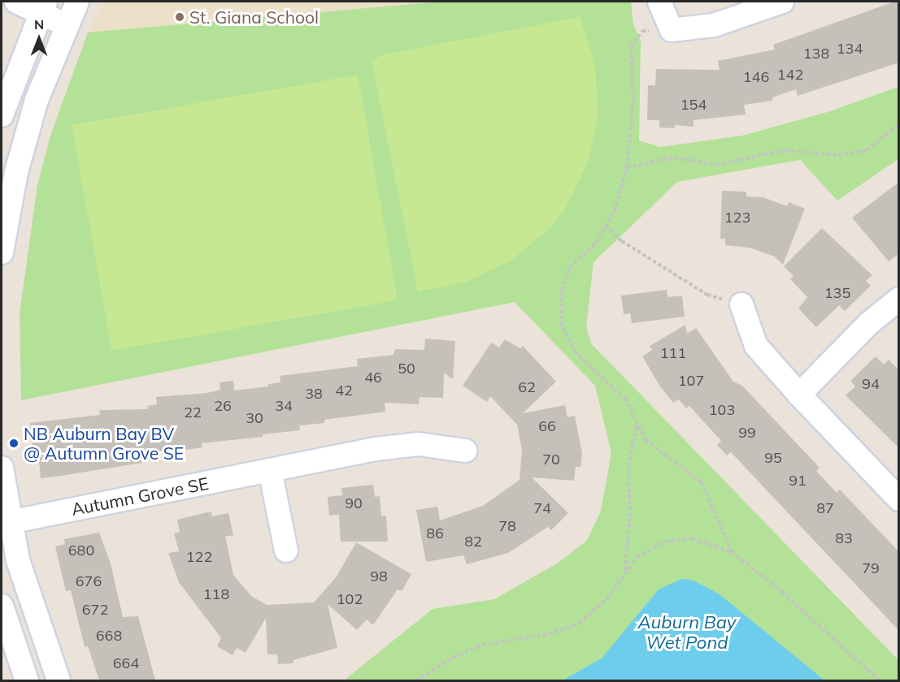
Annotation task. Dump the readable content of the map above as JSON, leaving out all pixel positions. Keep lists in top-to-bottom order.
{
  "streets": {
    "street": ["Autumn Grove SE"]
  },
  "water": ["Auburn Bay Wet Pond"],
  "places": ["St. Giana School", "NB Auburn Bay BV @ Autumn Grove SE"],
  "house_numbers": [
    "134",
    "138",
    "142",
    "146",
    "154",
    "123",
    "135",
    "111",
    "50",
    "46",
    "107",
    "94",
    "62",
    "42",
    "38",
    "26",
    "34",
    "103",
    "22",
    "30",
    "66",
    "99",
    "95",
    "70",
    "91",
    "90",
    "74",
    "87",
    "78",
    "86",
    "83",
    "82",
    "680",
    "122",
    "79",
    "98",
    "676",
    "118",
    "102",
    "672",
    "668",
    "664"
  ],
  "north": "top"
}
